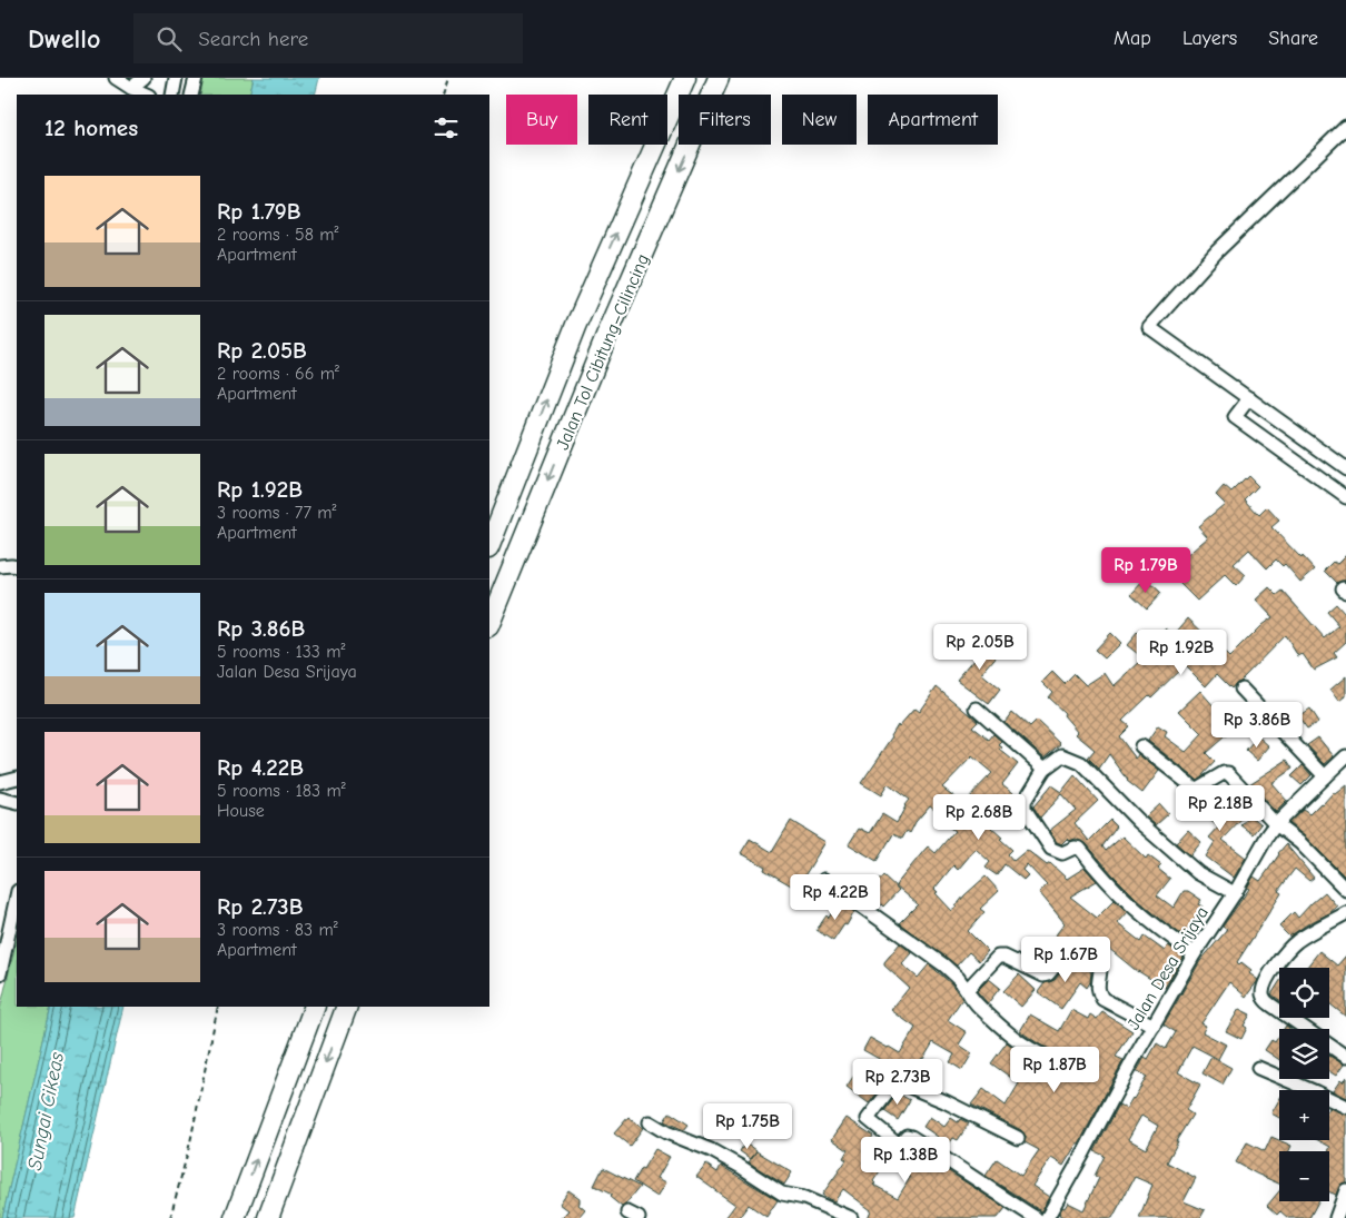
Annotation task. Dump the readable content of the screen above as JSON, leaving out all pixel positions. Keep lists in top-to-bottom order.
{
  "streets": {
    "highway": ["Jalan Tol Cibitung–Cilincing"],
    "street": ["Jalan Desa Srijaya"]
  },
  "water": ["Sungai Cikeas"],
  "page": {
    "header": "Dwello",
    "search": "Search here",
    "nav": ["Map", "Layers", "Share"],
    "chip": [
      "Buy",
      "Rent",
      "Filters",
      "New",
      "Apartment"
    ],
    "heading": "12 homes",
    "list": [
      {
        "name": "Rp 1.79B",
        "note": "2 rooms · 58 m² · Apartment"
      },
      {
        "name": "Rp 2.05B",
        "note": "2 rooms · 66 m² · Apartment"
      },
      {
        "name": "Rp 1.92B",
        "note": "3 rooms · 77 m² · Apartment"
      },
      {
        "name": "Rp 3.86B",
        "note": "5 rooms · 133 m² · Jalan Desa Srijaya"
      },
      {
        "name": "Rp 4.22B",
        "note": "5 rooms · 183 m² · House"
      },
      {
        "name": "Rp 2.73B",
        "note": "3 rooms · 83 m² · Apartment"
      }
    ],
    "price": [
      "Rp 1.79B",
      "Rp 2.05B",
      "Rp 1.92B",
      "Rp 3.86B",
      "Rp 2.18B",
      "Rp 2.68B",
      "Rp 4.22B",
      "Rp 1.67B",
      "Rp 1.87B",
      "Rp 2.73B",
      "Rp 1.75B",
      "Rp 1.38B"
    ],
    "map_buttons": ["+", "−"]
  }
}
